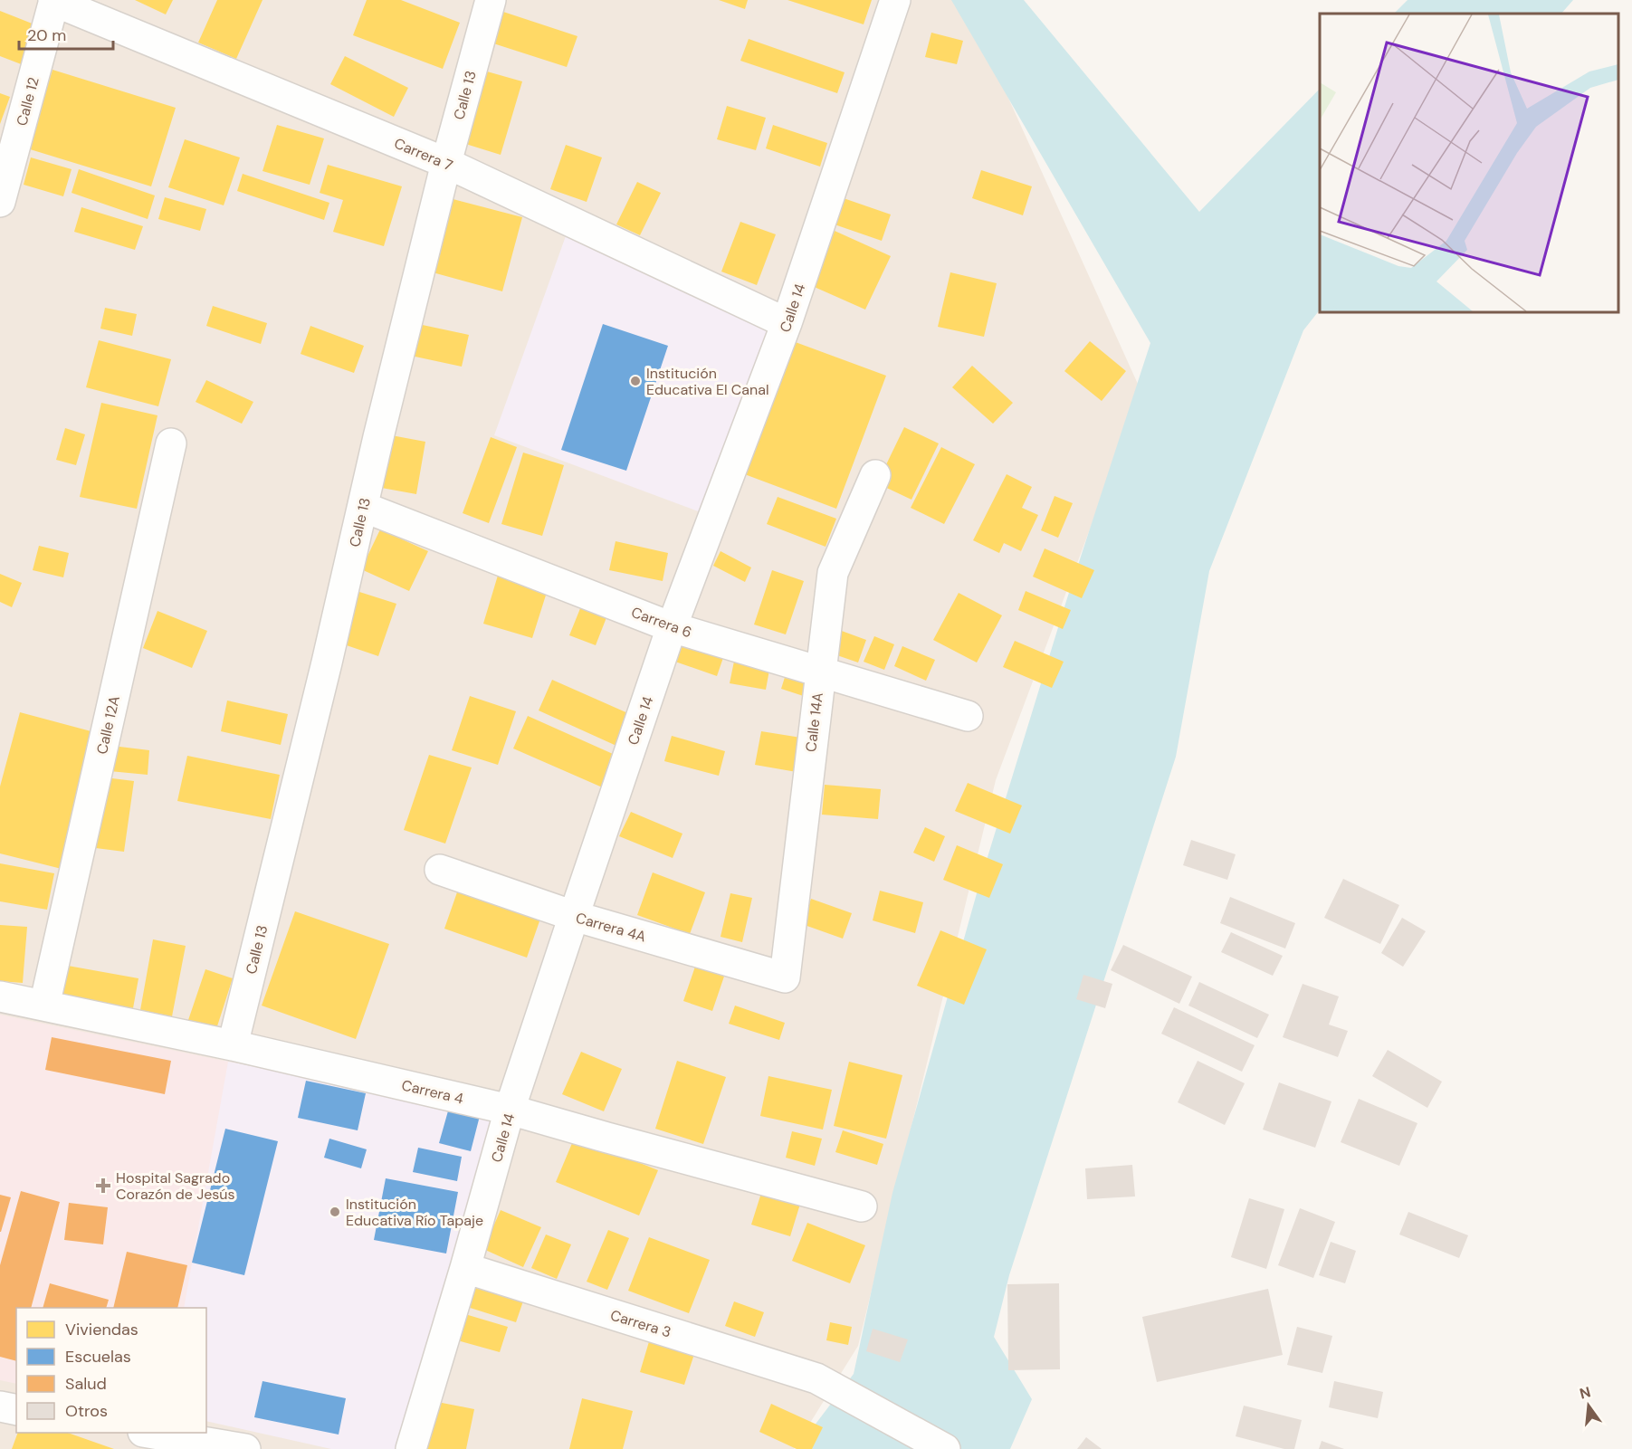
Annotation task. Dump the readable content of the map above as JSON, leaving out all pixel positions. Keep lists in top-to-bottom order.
{
  "streets": {
    "street": [
      "Calle 13",
      "Calle 12",
      "Carrera 7",
      "Calle 14",
      "Carrera 6",
      "Calle 14A",
      "Calle 12A",
      "Carrera 4A",
      "Carrera 4",
      "Carrera 3"
    ]
  },
  "crossings": [
    ["Calle 13", "Carrera 7"],
    ["Calle 13", "Carrera 6"],
    ["Calle 13", "Carrera 4"],
    ["Calle 12", "Carrera 7"],
    ["Carrera 7", "Calle 14"],
    ["Calle 14", "Carrera 6"],
    ["Calle 14", "Carrera 4A"],
    ["Calle 14", "Carrera 4"],
    ["Calle 14", "Carrera 3"],
    ["Carrera 6", "Calle 14A"],
    ["Calle 14A", "Carrera 4A"],
    ["Calle 12A", "Carrera 4"]
  ],
  "places": {
    "other": ["Institución Educativa El Canal", "Institución Educativa Río Tapaje"],
    "health": ["Hospital Sagrado Corazón de Jesús"]
  },
  "legend": [
    "Viviendas",
    "Escuelas",
    "Salud",
    "Otros"
  ],
  "scale_bar": "20 m",
  "north": "top"
}
